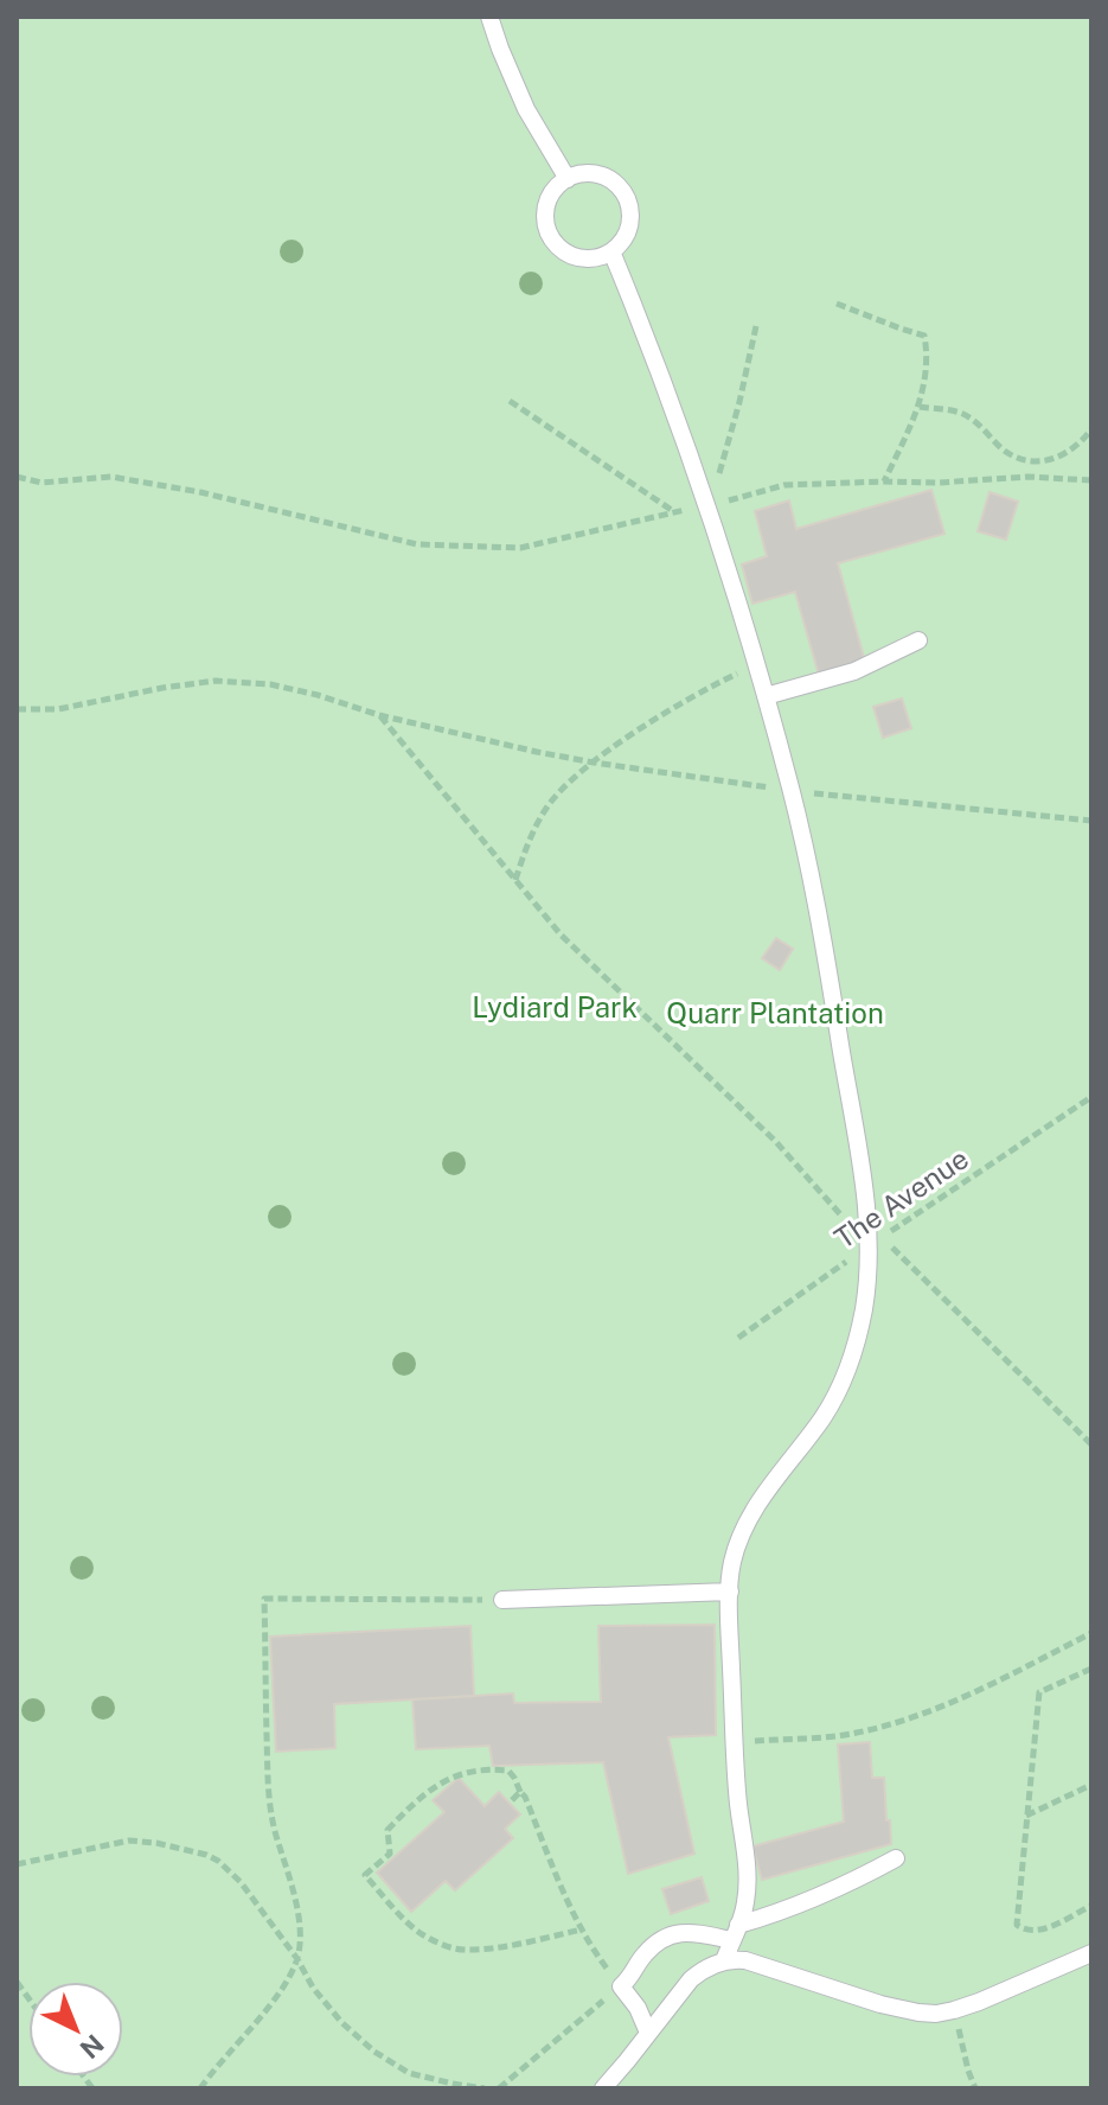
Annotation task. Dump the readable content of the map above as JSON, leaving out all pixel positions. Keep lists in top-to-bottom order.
{
  "streets": {
    "path": ["The Avenue"]
  },
  "parks": ["Lydiard Park", "Quarr Plantation"],
  "north": "bottom right"
}
